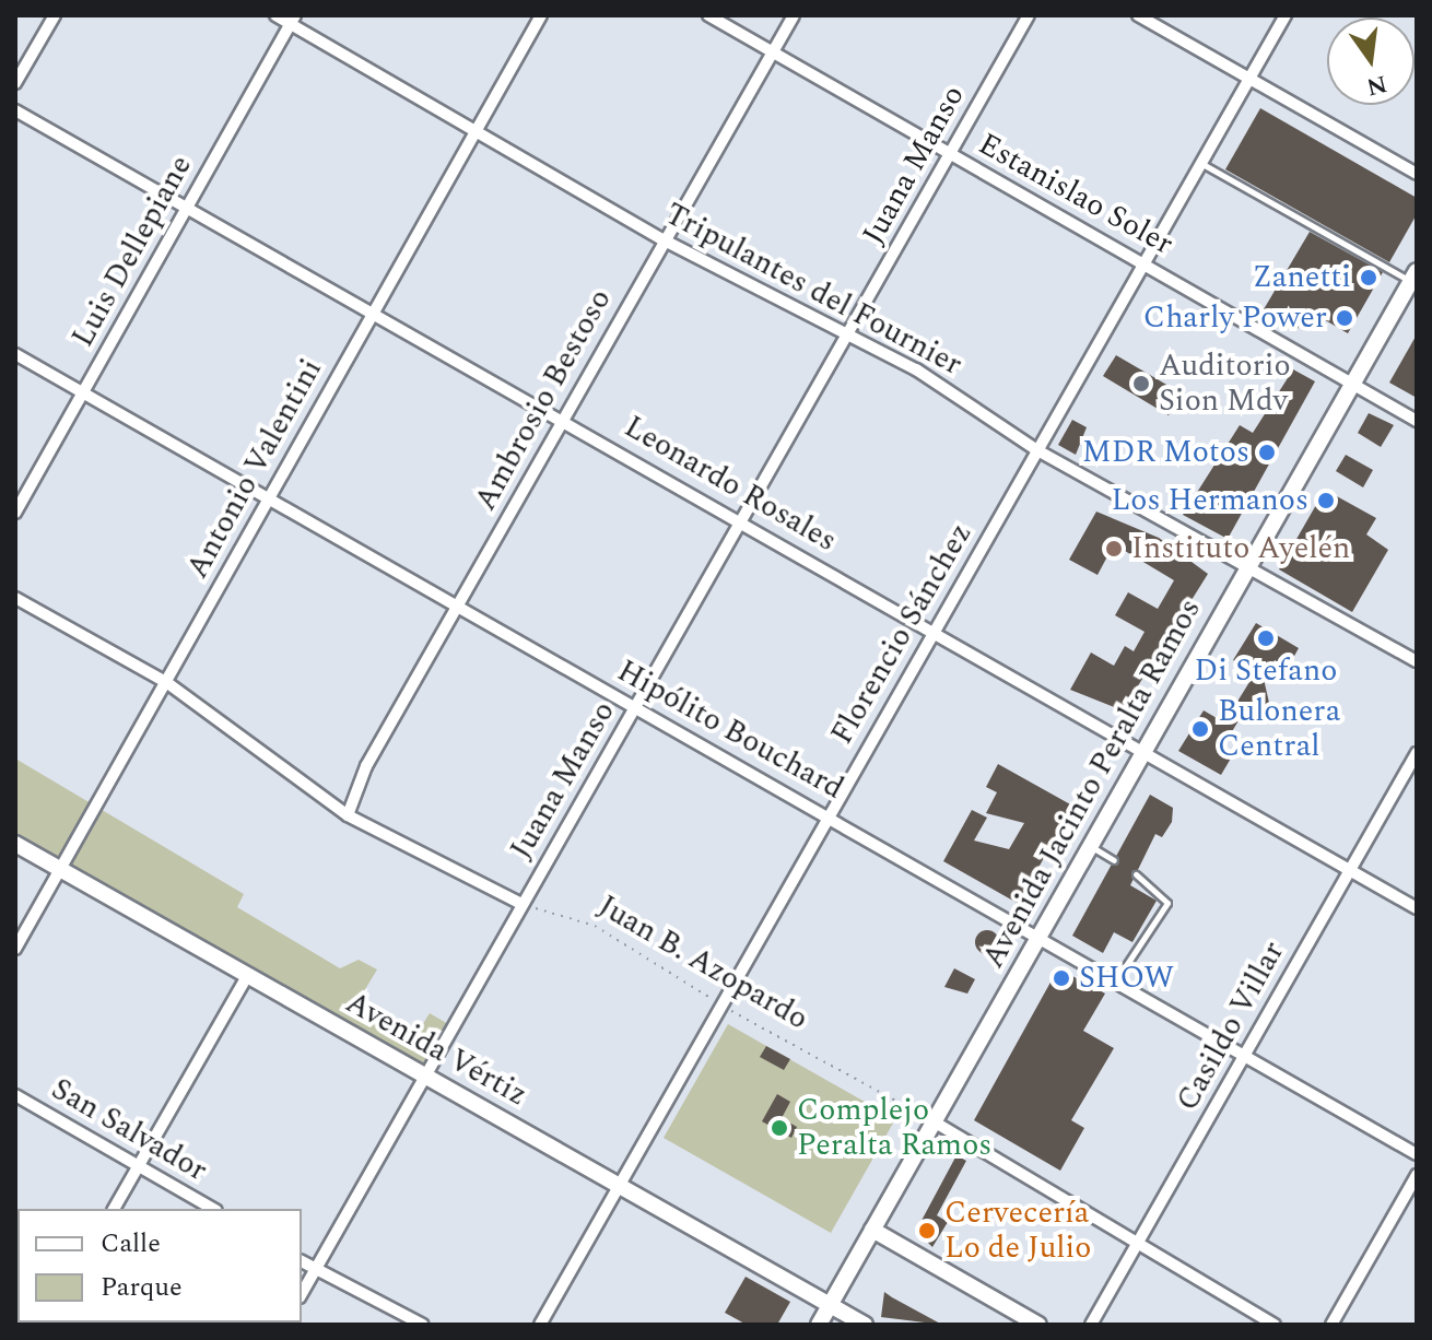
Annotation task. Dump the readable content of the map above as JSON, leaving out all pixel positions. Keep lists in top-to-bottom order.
{
  "streets": {
    "main road": ["Avenida Jacinto Peralta Ramos", "Avenida Vértiz"],
    "street": [
      "Juana Manso",
      "Estanislao Soler",
      "Luis Dellepiane",
      "Tripulantes del Fournier",
      "Ambrosio Bestoso",
      "Antonio Valentini",
      "Leonardo Rosales",
      "Florencio Sánchez",
      "Hipólito Bouchard",
      "Casildo Villar",
      "San Salvador"
    ],
    "path": ["Juan B. Azopardo"]
  },
  "crossings": [
    ["Juana Manso", "Estanislao Soler"],
    ["Juana Manso", "Tripulantes del Fournier"],
    ["Juana Manso", "Leonardo Rosales"],
    ["Juana Manso", "Hipólito Bouchard"],
    ["Juana Manso", "Juan B. Azopardo"],
    ["Juana Manso", "Avenida Vértiz"],
    ["Estanislao Soler", "Ambrosio Bestoso"],
    ["Estanislao Soler", "Florencio Sánchez"],
    ["Estanislao Soler", "Avenida Jacinto Peralta Ramos"],
    ["Luis Dellepiane", "Tripulantes del Fournier"],
    ["Luis Dellepiane", "Leonardo Rosales"],
    ["Luis Dellepiane", "Hipólito Bouchard"],
    ["Tripulantes del Fournier", "Ambrosio Bestoso"],
    ["Tripulantes del Fournier", "Antonio Valentini"],
    ["Tripulantes del Fournier", "Florencio Sánchez"],
    ["Tripulantes del Fournier", "Avenida Jacinto Peralta Ramos"],
    ["Ambrosio Bestoso", "Leonardo Rosales"],
    ["Ambrosio Bestoso", "Hipólito Bouchard"],
    ["Antonio Valentini", "Leonardo Rosales"],
    ["Antonio Valentini", "Hipólito Bouchard"],
    ["Antonio Valentini", "Avenida Vértiz"],
    ["Leonardo Rosales", "Florencio Sánchez"],
    ["Leonardo Rosales", "Avenida Jacinto Peralta Ramos"],
    ["Leonardo Rosales", "Casildo Villar"],
    ["Florencio Sánchez", "Hipólito Bouchard"],
    ["Florencio Sánchez", "Juan B. Azopardo"],
    ["Florencio Sánchez", "Avenida Vértiz"],
    ["Hipólito Bouchard", "Avenida Jacinto Peralta Ramos"],
    ["Hipólito Bouchard", "Casildo Villar"],
    ["Avenida Jacinto Peralta Ramos", "Juan B. Azopardo"],
    ["Avenida Jacinto Peralta Ramos", "Avenida Vértiz"]
  ],
  "places": [
    "Zanetti",
    "Charly Power",
    "Auditorio Sion Mdv",
    "MDR Motos",
    "Los Hermanos",
    "Instituto Ayelén",
    "Di Stefano",
    "Bulonera Central",
    "SHOW",
    "Complejo Peralta Ramos",
    "Cervecería Lo de Julio"
  ],
  "legend": ["Calle", "Parque"],
  "north": "bottom"
}
